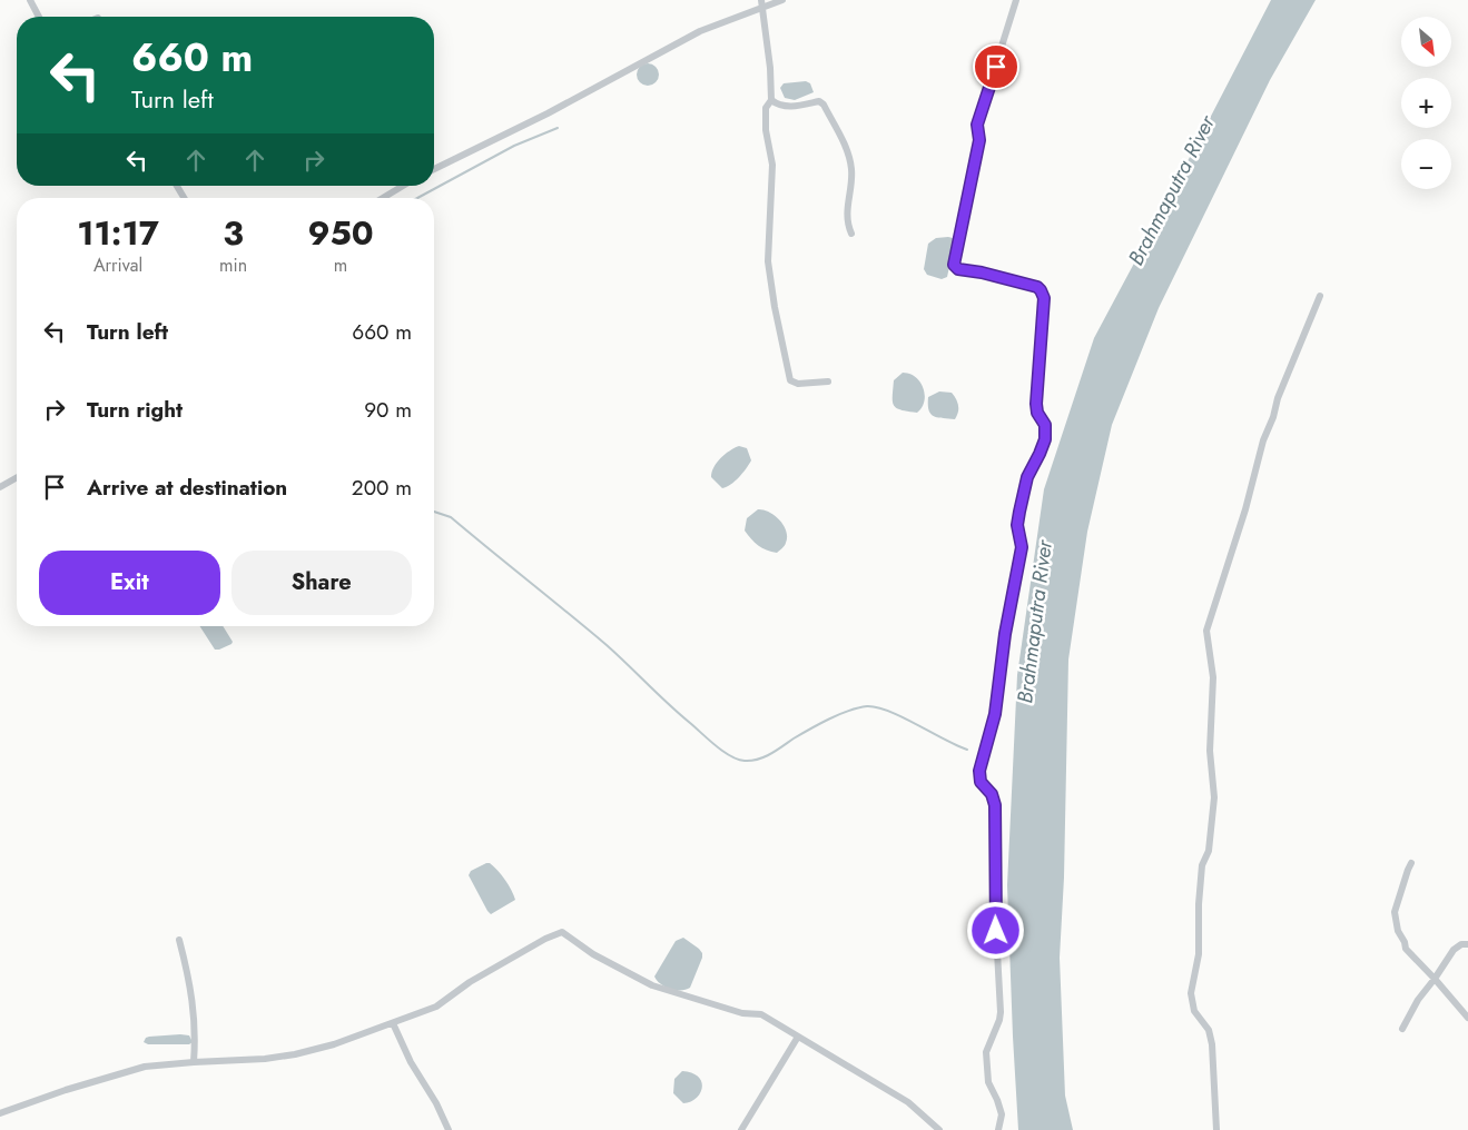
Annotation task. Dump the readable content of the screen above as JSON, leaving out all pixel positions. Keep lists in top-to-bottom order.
{
  "water": ["Brahmaputra River"],
  "north": "bottom right",
  "page": {
    "map_buttons": ["+", "−"],
    "turn": ["660 m", "Turn left"],
    "eta": [
      "11:17",
      "Arrival",
      "3",
      "min",
      "950",
      "m"
    ],
    "list": [
      {
        "name": "Turn left",
        "value": "660 m"
      },
      {
        "name": "Turn right",
        "value": "90 m"
      },
      {
        "name": "Arrive at destination",
        "value": "200 m"
      }
    ],
    "buttons": ["Exit", "Share"]
  }
}
